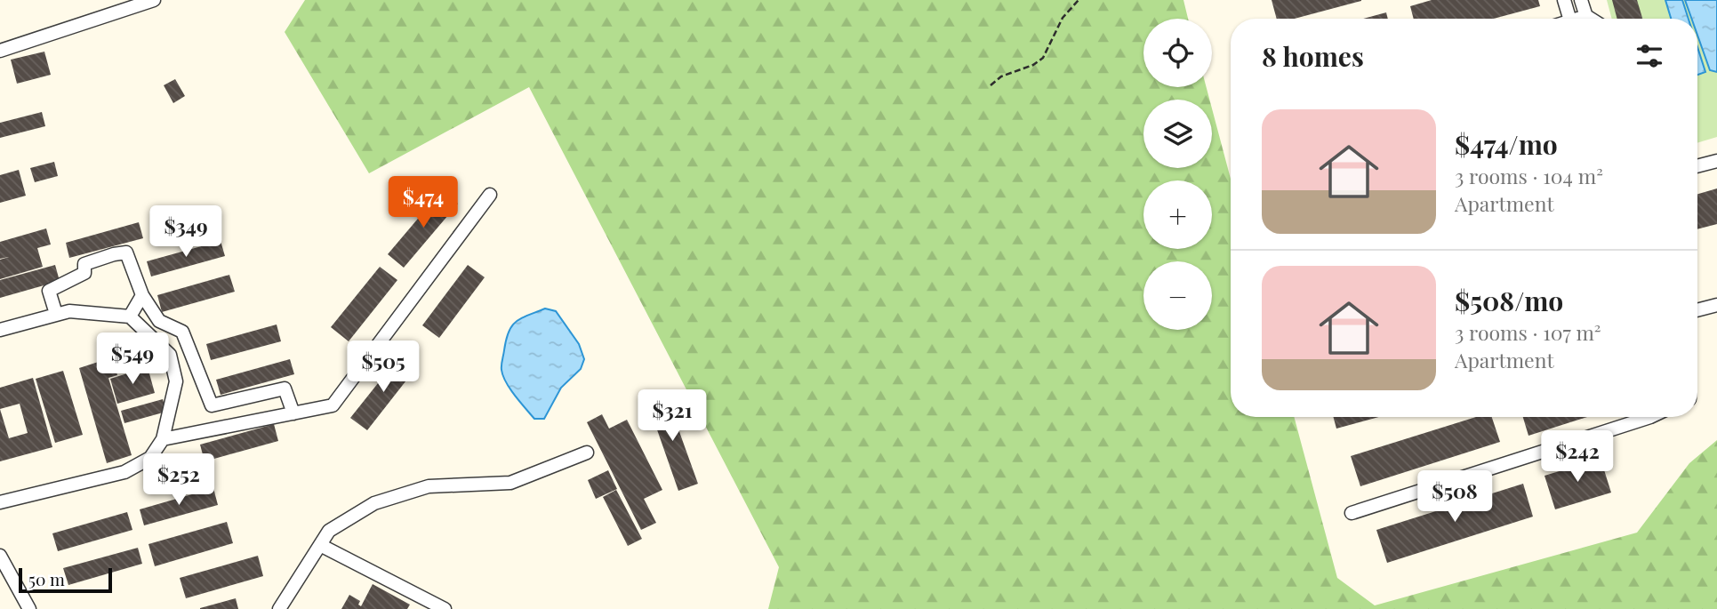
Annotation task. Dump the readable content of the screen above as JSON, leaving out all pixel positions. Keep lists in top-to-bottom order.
{
  "scale_bar": "50 m",
  "page": {
    "map_buttons": ["+", "−"],
    "heading": "8 homes",
    "list": [
      {
        "name": "$474/mo",
        "note": "3 rooms · 104 m² · Apartment"
      },
      {
        "name": "$508/mo",
        "note": "3 rooms · 107 m² · Apartment"
      }
    ],
    "price": [
      "$474",
      "$349",
      "$549",
      "$505",
      "$321",
      "$242",
      "$252",
      "$508"
    ],
    "scale": "50 m"
  }
}
